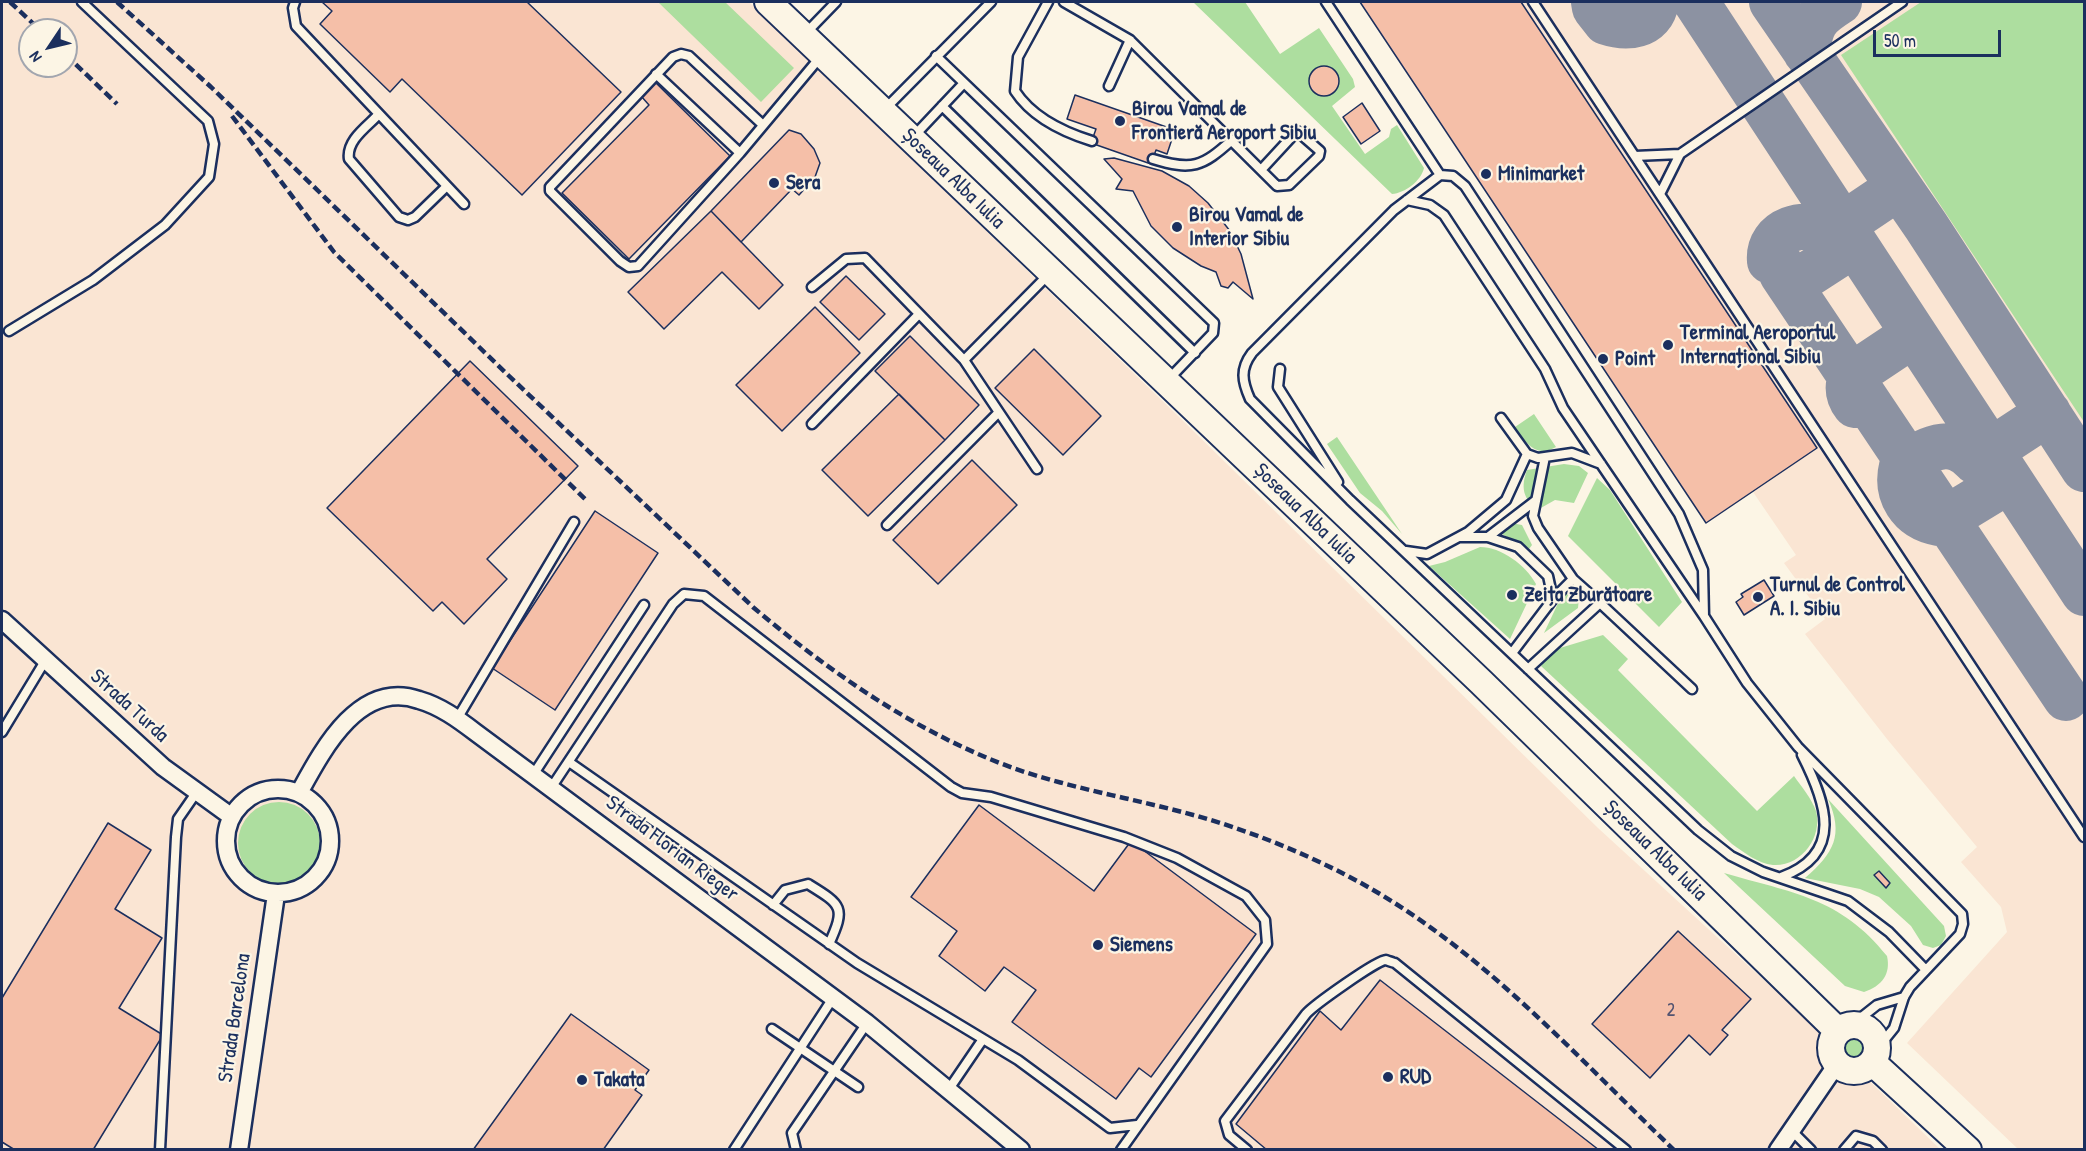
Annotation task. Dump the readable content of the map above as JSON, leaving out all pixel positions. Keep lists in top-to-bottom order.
{
  "streets": {
    "main road": ["Șoseaua Alba Iulia"],
    "street": ["Strada Turda", "Strada Florian Rieger", "Strada Barcelona"]
  },
  "crossings": [
    ["Strada Turda", "Strada Florian Rieger"],
    ["Strada Turda", "Strada Barcelona"],
    ["Strada Florian Rieger", "Strada Barcelona"]
  ],
  "places": [
    "Birou Vamal de Frontieră Aeroport Sibiu",
    "Minimarket",
    "Sera",
    "Birou Vamal de Interior Sibiu",
    "Terminal Aeroportul Internațional Sibiu",
    "Point",
    "Zeița Zburătoare",
    "Turnul de Control A. I. Sibiu",
    "Siemens",
    "RUD",
    "Takata"
  ],
  "house_numbers": ["2"],
  "scale_bar": "50 m",
  "north": "bottom left"
}
